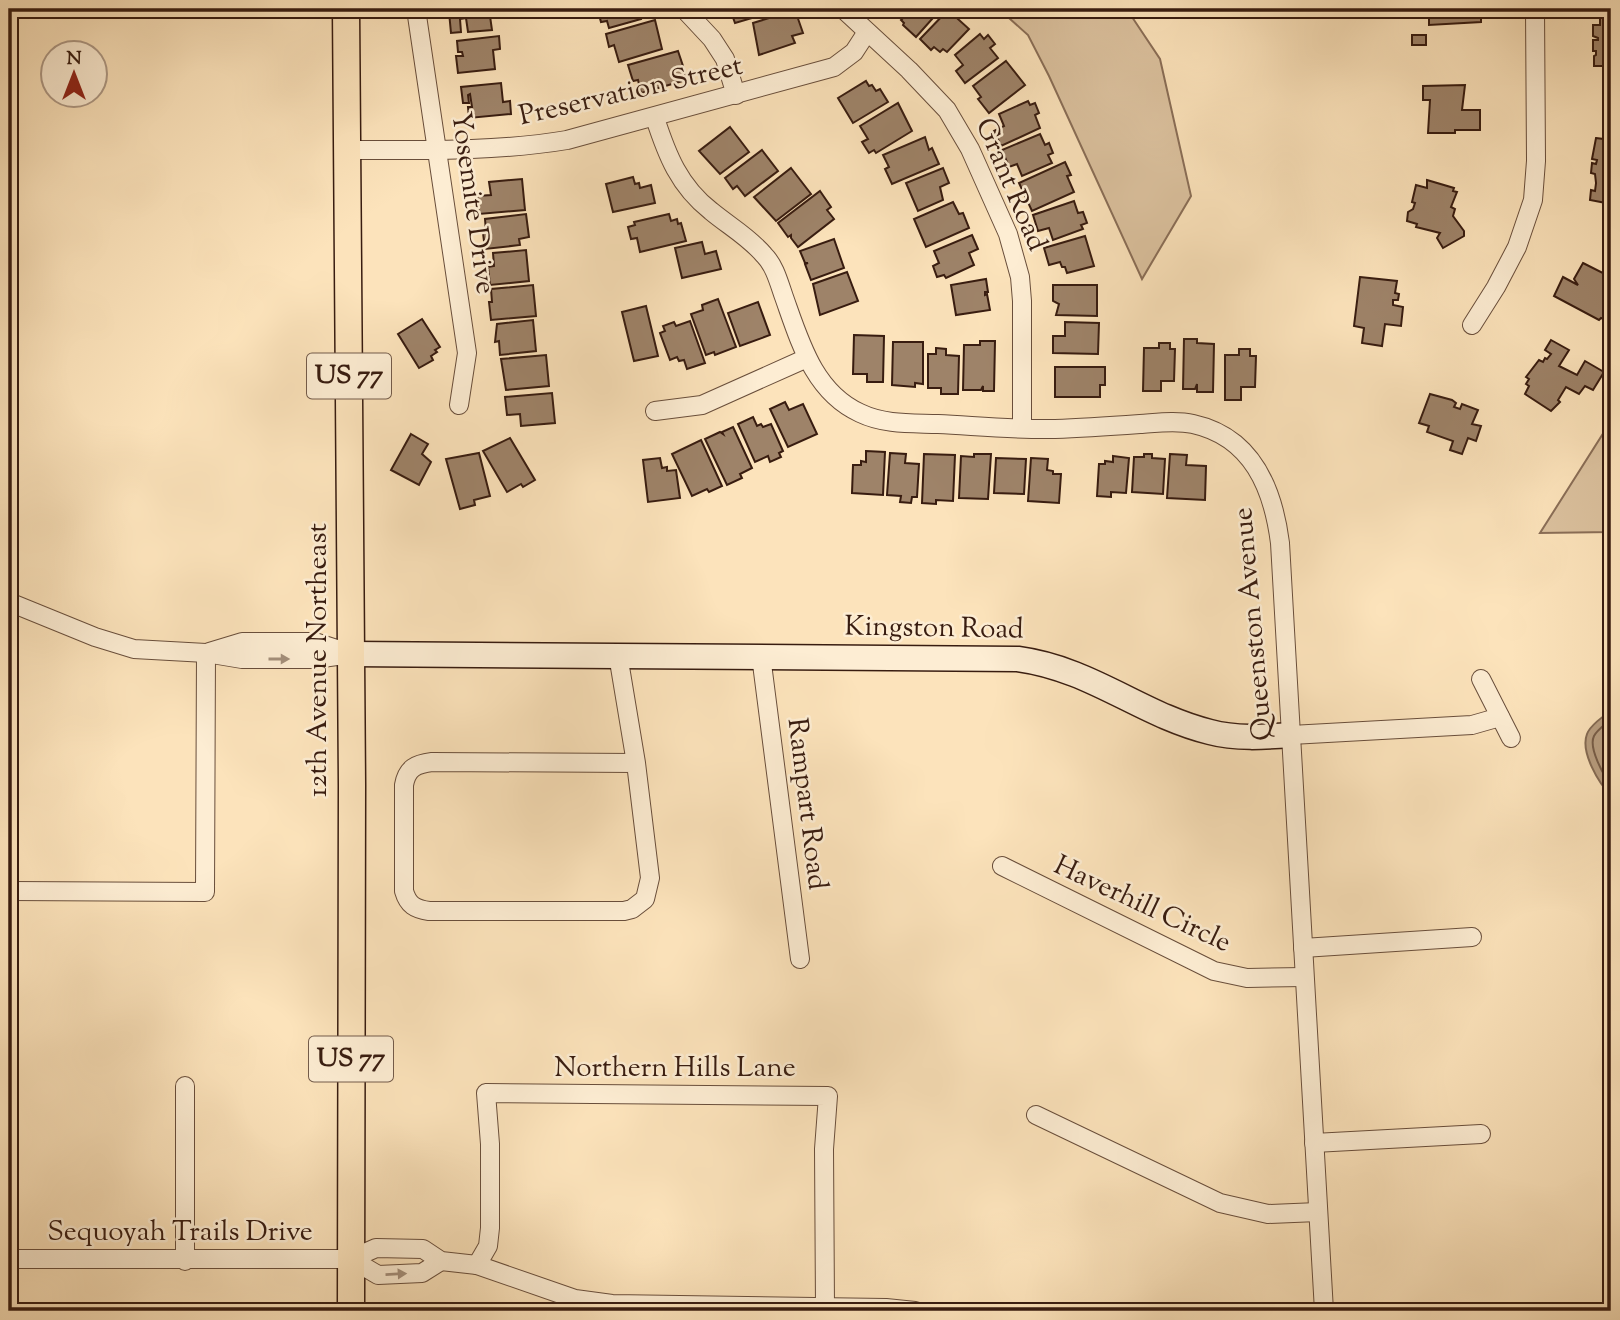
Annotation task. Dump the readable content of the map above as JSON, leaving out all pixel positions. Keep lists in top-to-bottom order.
{
  "streets": {
    "main road": ["US 77", "12th Avenue Northeast"],
    "street": [
      "Preservation Street",
      "Grant Road",
      "Yosemite Drive",
      "Queenston Avenue",
      "Kingston Road",
      "Rampart Road",
      "Haverhill Circle",
      "Northern Hills Lane",
      "Sequoyah Trails Drive"
    ]
  },
  "crossings": [
    ["Preservation Street", "Grant Road"],
    ["Preservation Street", "Yosemite Drive"],
    ["Preservation Street", "Queenston Avenue"],
    ["Preservation Street", "12th Avenue Northeast"],
    ["Grant Road", "Queenston Avenue"],
    ["Queenston Avenue", "Kingston Road"],
    ["Queenston Avenue", "Haverhill Circle"],
    ["Kingston Road", "12th Avenue Northeast"],
    ["Kingston Road", "Rampart Road"],
    ["12th Avenue Northeast", "Sequoyah Trails Drive"]
  ],
  "north": "top"
}
